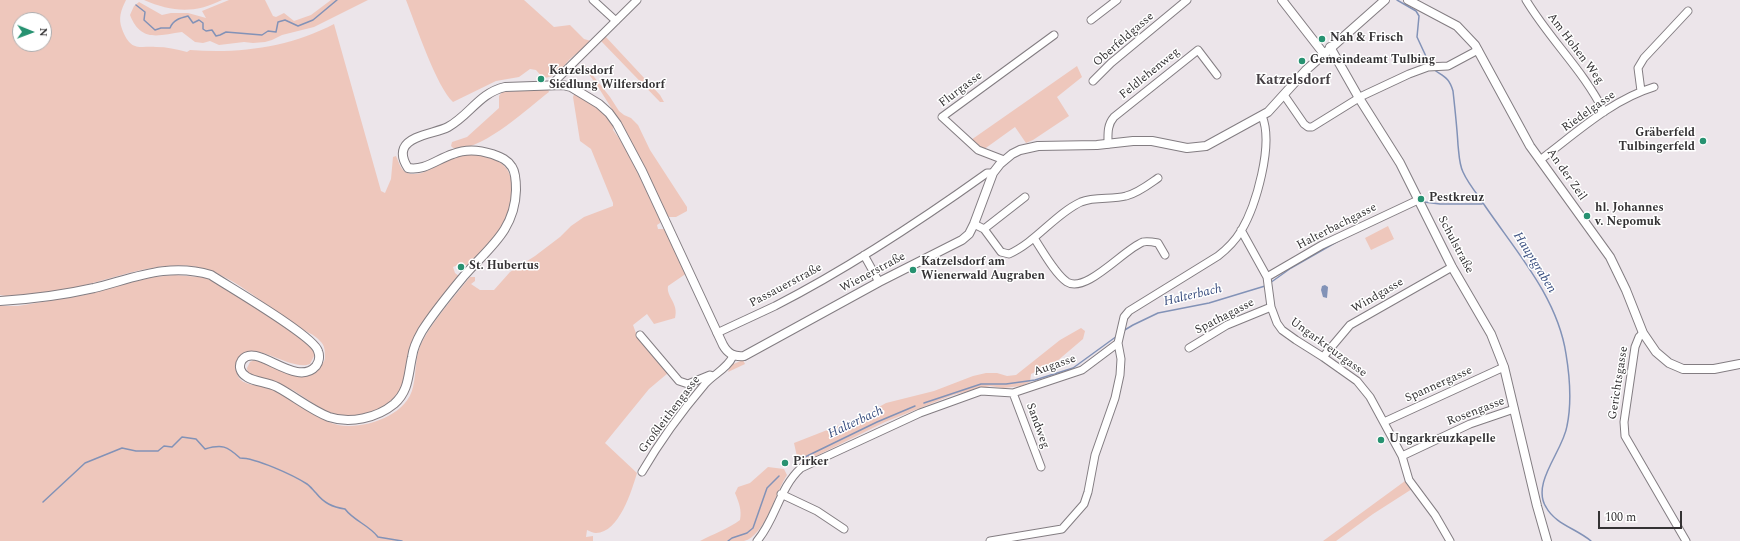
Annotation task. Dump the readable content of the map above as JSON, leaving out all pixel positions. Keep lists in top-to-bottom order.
{
  "streets": {
    "street": [
      "Oberfeldgasse",
      "Am Hohen Weg",
      "Feldlehenweg",
      "Flurgasse",
      "Riedelgasse",
      "An der Zeil",
      "Halterbachgasse",
      "Schulstraße",
      "Wienerstraße",
      "Passauerstraße",
      "Windgasse",
      "Spathagasse",
      "Ungarkreuzgasse",
      "Augasse",
      "Gerichtsgasse",
      "Spannergasse",
      "Rosengasse",
      "Großleithengasse",
      "Sandweg"
    ]
  },
  "crossings": [
    ["Am Hohen Weg", "Riedelgasse"],
    ["Feldlehenweg", "Wienerstraße"],
    ["Flurgasse", "Wienerstraße"],
    ["Riedelgasse", "An der Zeil"],
    ["An der Zeil", "Gerichtsgasse"],
    ["Halterbachgasse", "Schulstraße"],
    ["Halterbachgasse", "Ungarkreuzgasse"],
    ["Schulstraße", "Wienerstraße"],
    ["Schulstraße", "Windgasse"],
    ["Schulstraße", "Spannergasse"],
    ["Schulstraße", "Rosengasse"],
    ["Wienerstraße", "Passauerstraße"],
    ["Wienerstraße", "Großleithengasse"],
    ["Windgasse", "Ungarkreuzgasse"],
    ["Spathagasse", "Ungarkreuzgasse"],
    ["Ungarkreuzgasse", "Spannergasse"],
    ["Ungarkreuzgasse", "Rosengasse"],
    ["Augasse", "Sandweg"]
  ],
  "districts": ["Katzelsdorf"],
  "water": ["Hauptgraben", "Halterbach"],
  "places": [
    "Nah & Frisch",
    "Gemeindeamt Tulbing",
    "Katzelsdorf Siedlung Wilfersdorf",
    "Gräberfeld Tulbingerfeld",
    "Pestkreuz",
    "hl. Johannes v. Nepomuk",
    "St. Hubertus",
    "Katzelsdorf am Wienerwald Augraben",
    "Ungarkreuzkapelle",
    "Pirker"
  ],
  "scale_bar": "100 m",
  "north": "right"
}
